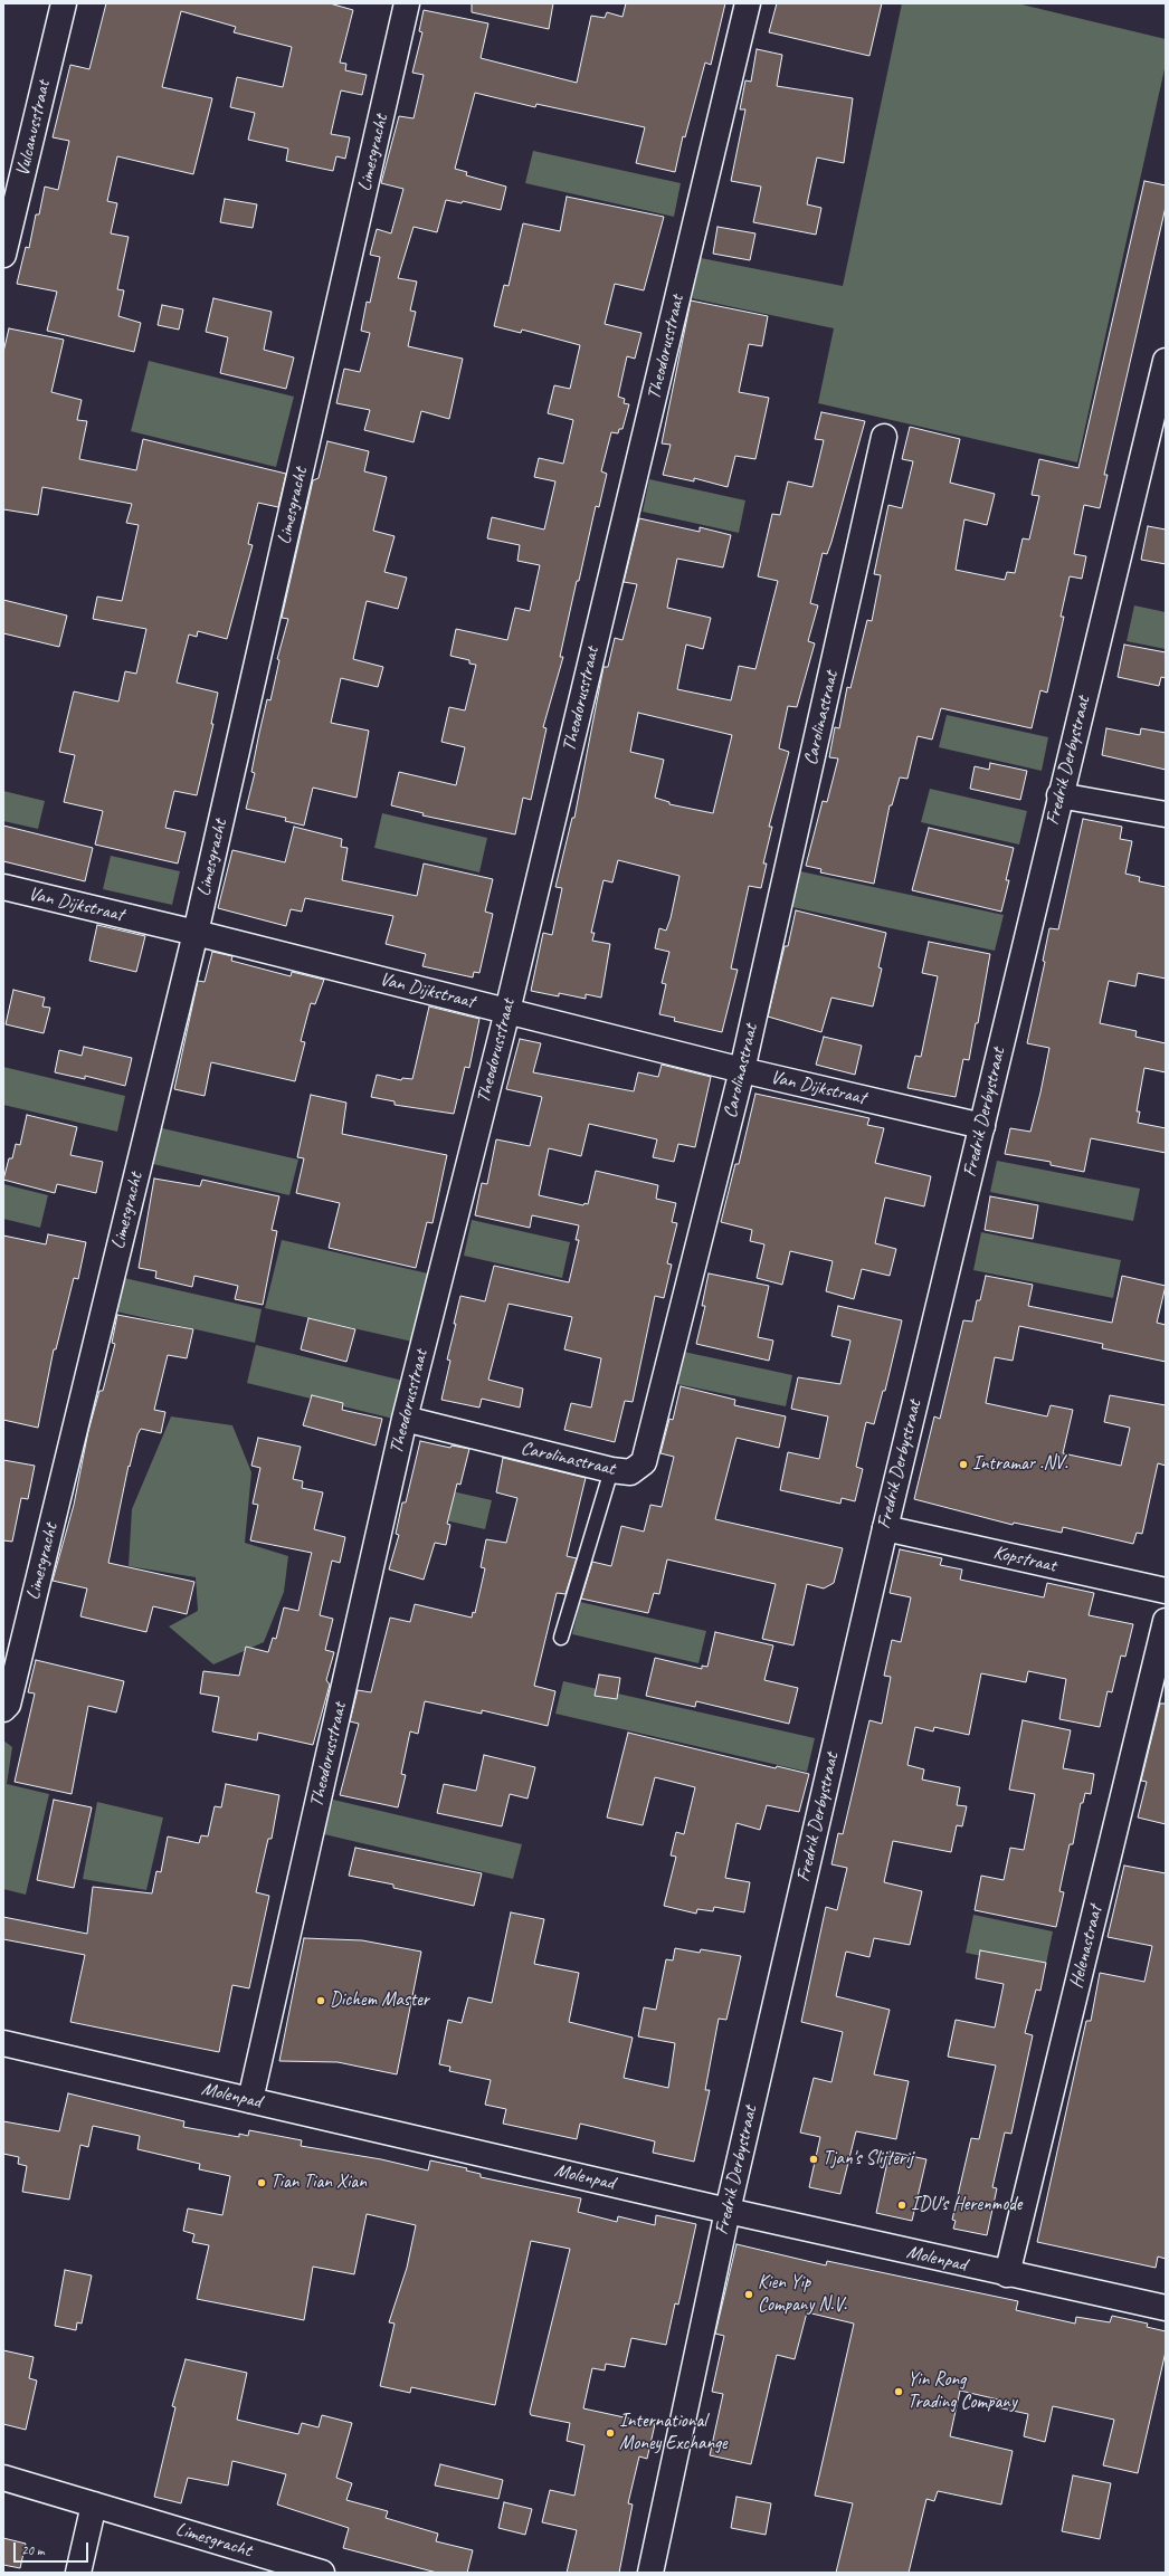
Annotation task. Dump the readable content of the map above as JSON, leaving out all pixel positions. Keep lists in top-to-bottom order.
{
  "streets": {
    "street": [
      "Vulcanusstraat",
      "Limesgracht",
      "Theodorusstraat",
      "Carolinastraat",
      "Fredrik Derbystraat",
      "Van Dijkstraat",
      "Kopstraat",
      "Helenastraat",
      "Molenpad"
    ]
  },
  "crossings": [
    ["Limesgracht", "Van Dijkstraat"],
    ["Theodorusstraat", "Carolinastraat"],
    ["Theodorusstraat", "Van Dijkstraat"],
    ["Theodorusstraat", "Molenpad"],
    ["Carolinastraat", "Van Dijkstraat"],
    ["Fredrik Derbystraat", "Van Dijkstraat"],
    ["Fredrik Derbystraat", "Kopstraat"],
    ["Fredrik Derbystraat", "Molenpad"],
    ["Helenastraat", "Molenpad"]
  ],
  "places": [
    "Intramar .NV.",
    "Dichem Master",
    "Tjan's Slijterij",
    "Tian Tian Xian",
    "IDU's Herenmode",
    "Kien Yip Company N.V.",
    "Yin Rong Trading Company",
    "International Money Exchange"
  ],
  "scale_bar": "20 m"
}
